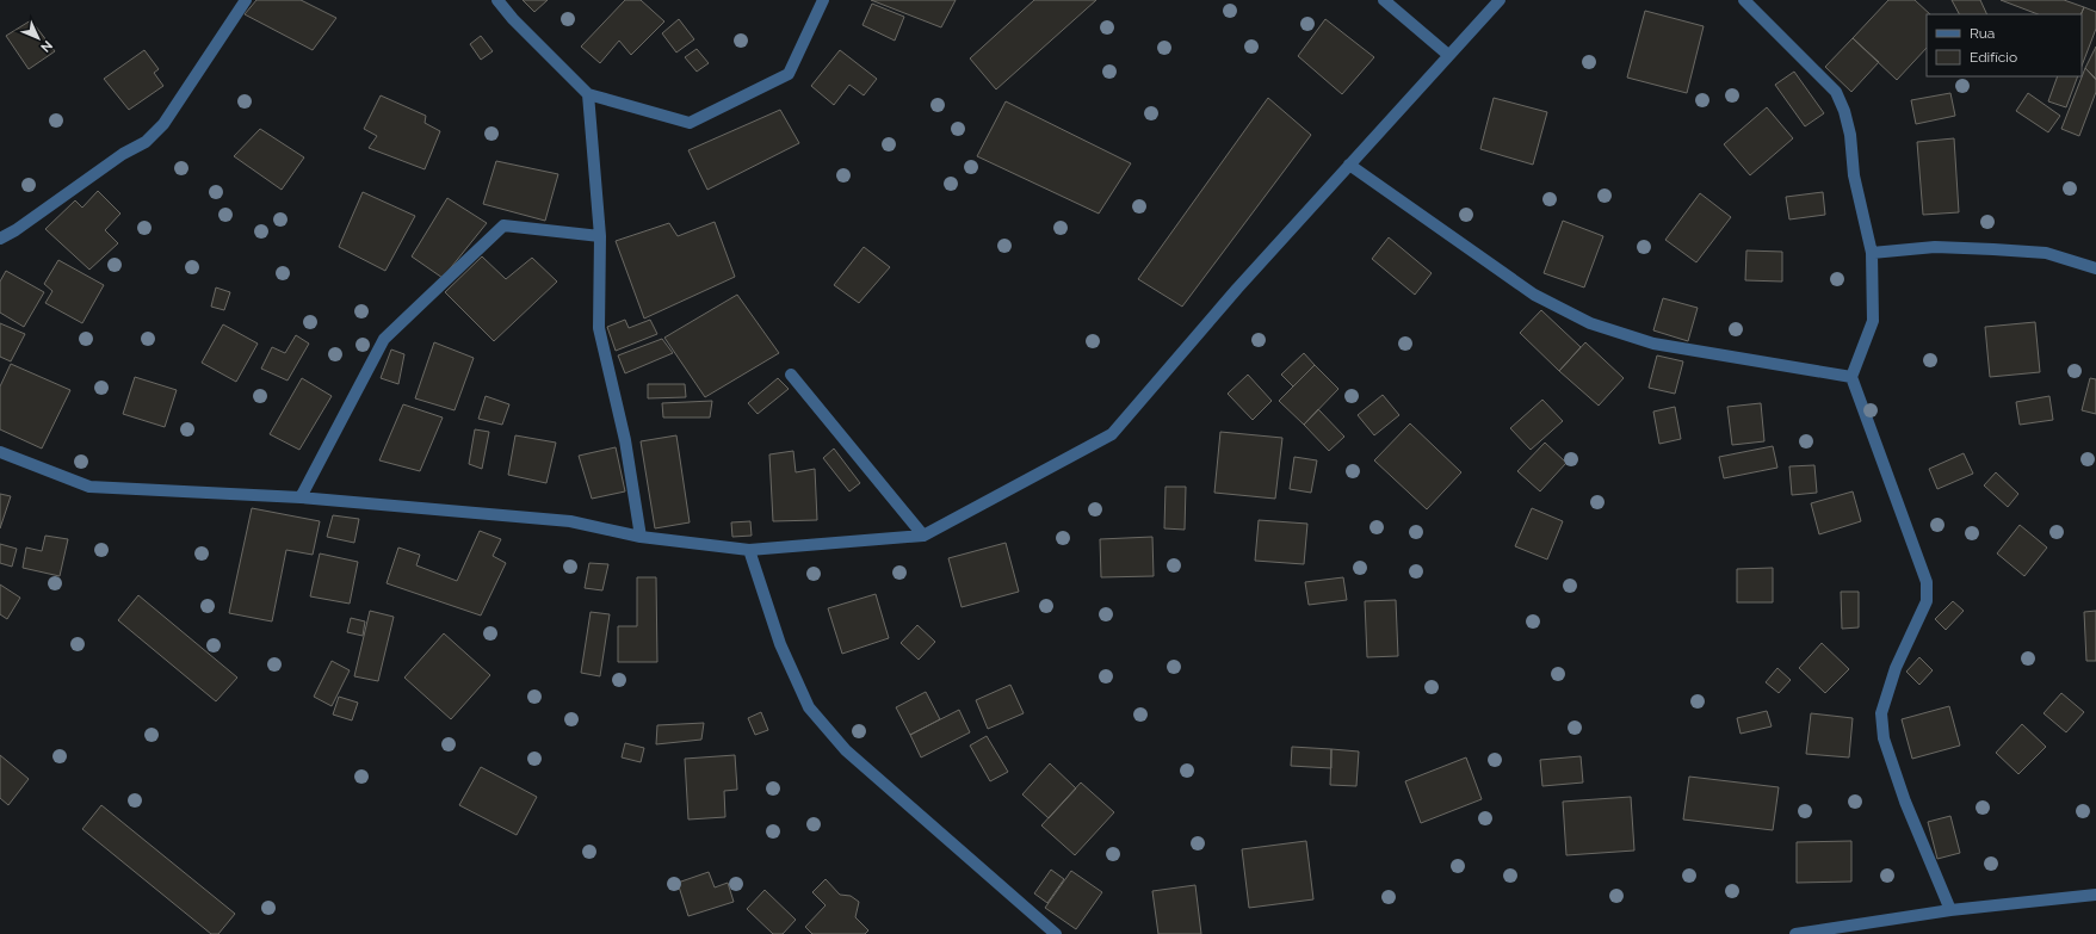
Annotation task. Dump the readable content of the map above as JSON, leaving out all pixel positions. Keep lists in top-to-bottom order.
{
  "legend": ["Rua", "Edifício"],
  "north": "bottom right"
}
